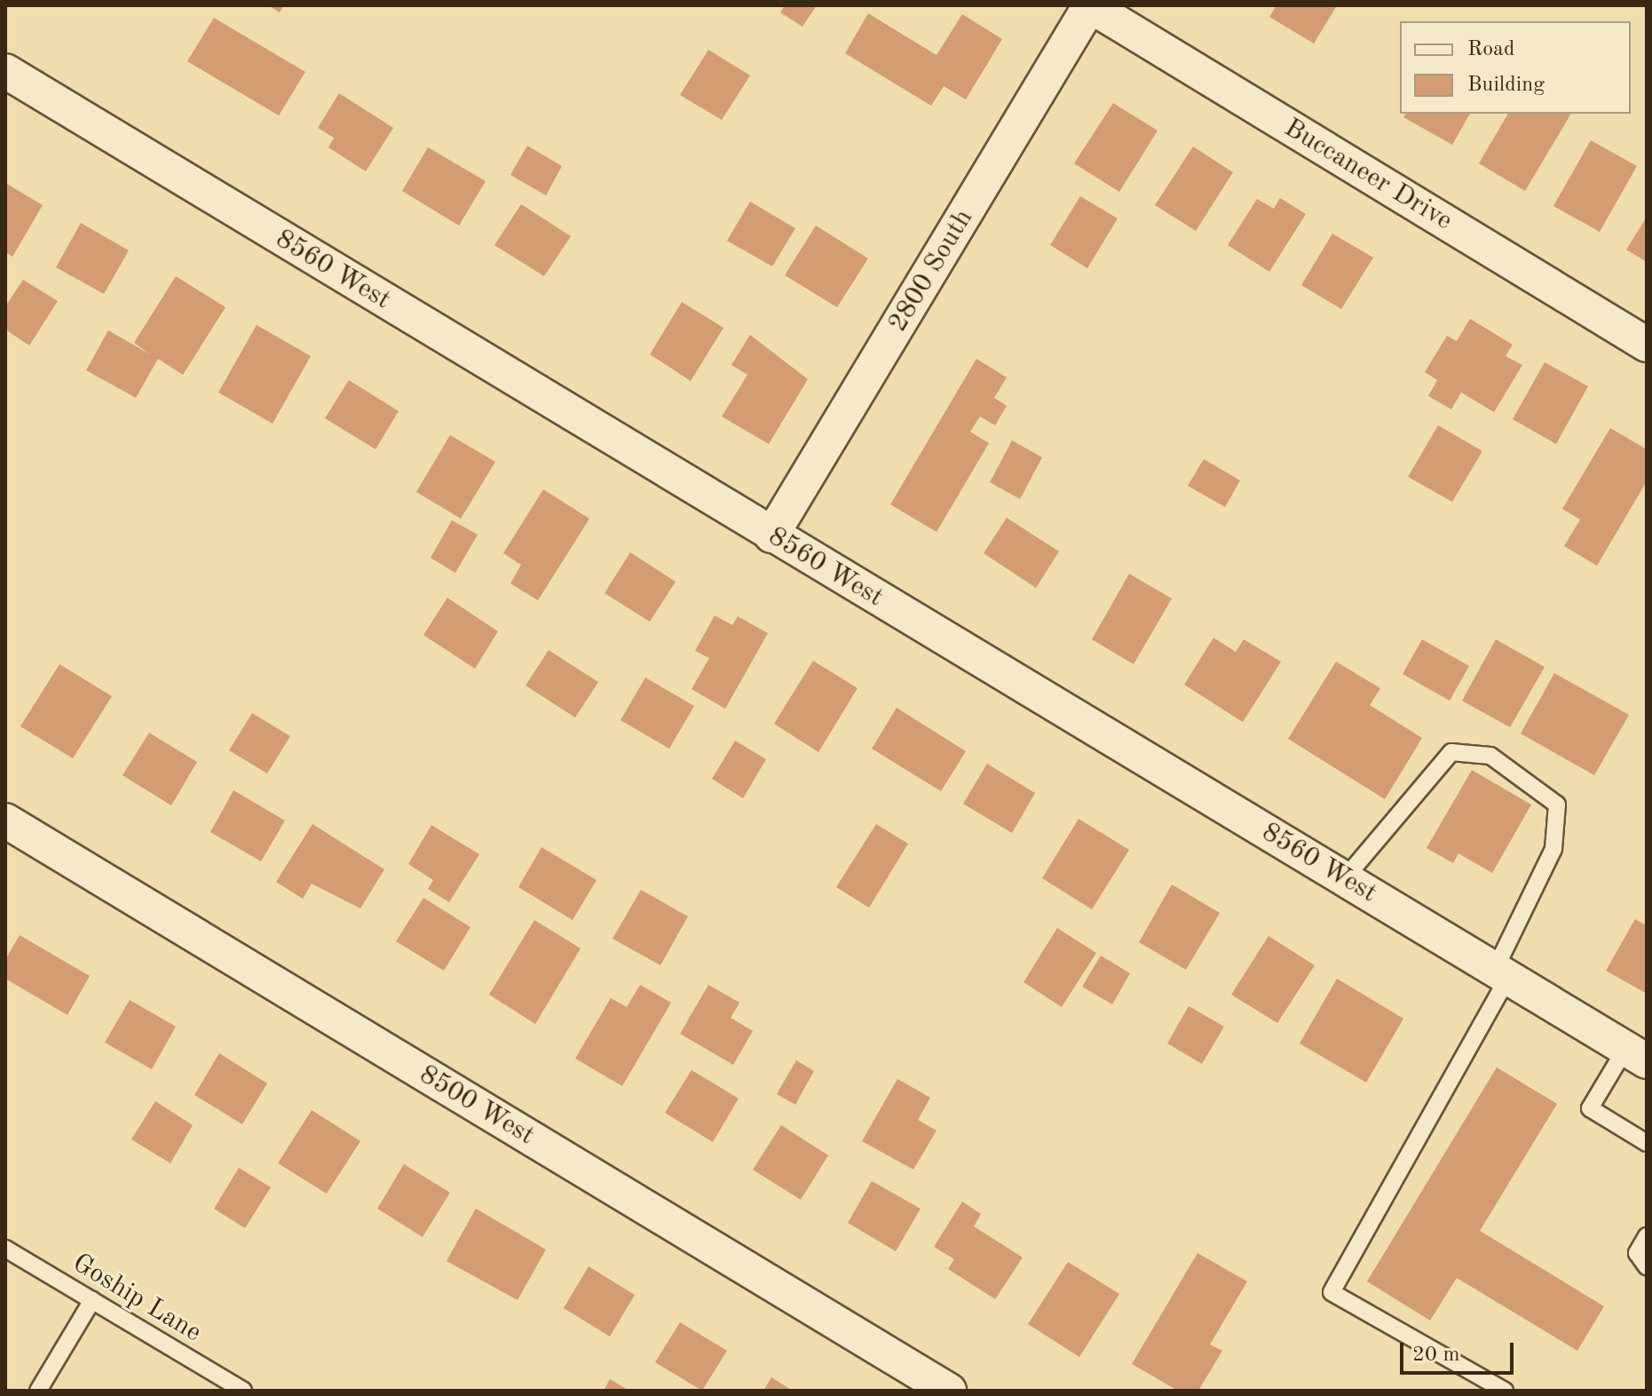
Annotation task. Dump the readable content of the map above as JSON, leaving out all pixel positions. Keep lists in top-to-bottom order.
{
  "streets": {
    "street": [
      "Buccaneer Drive",
      "8560 West",
      "2800 South",
      "8500 West"
    ],
    "lane": ["Goship Lane"]
  },
  "crossings": [
    ["Buccaneer Drive", "2800 South"],
    ["8560 West", "2800 South"]
  ],
  "legend": ["Road", "Building"],
  "scale_bar": "20 m"
}
